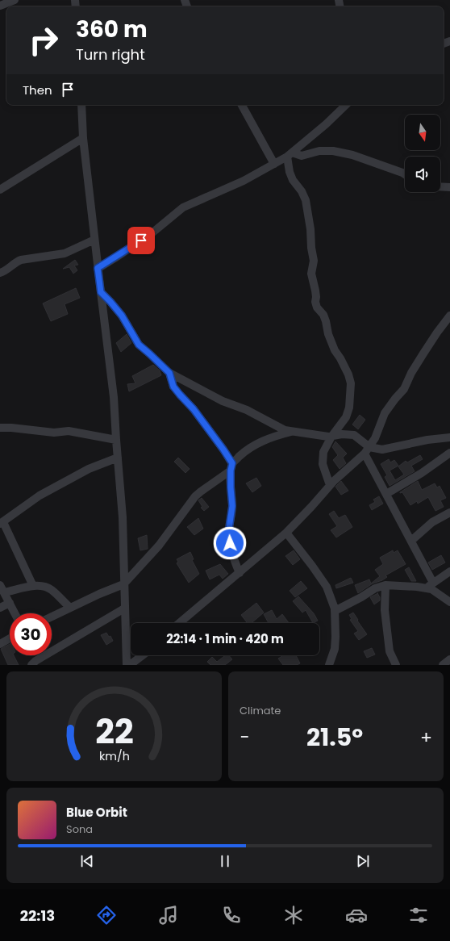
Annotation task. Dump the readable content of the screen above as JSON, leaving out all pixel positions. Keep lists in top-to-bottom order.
{
  "north": "bottom",
  "page": {
    "turn": ["360 m", "Turn right"],
    "then": "Then",
    "limit": "30",
    "trip": "22:14 · 1 min · 420 m",
    "tile": "Climate",
    "heat": ["−", "21.5°", "+"],
    "song": ["Blue Orbit", "Sona"],
    "tabs": "22:13",
    "gauge": ["22", "km/h"]
  }
}
